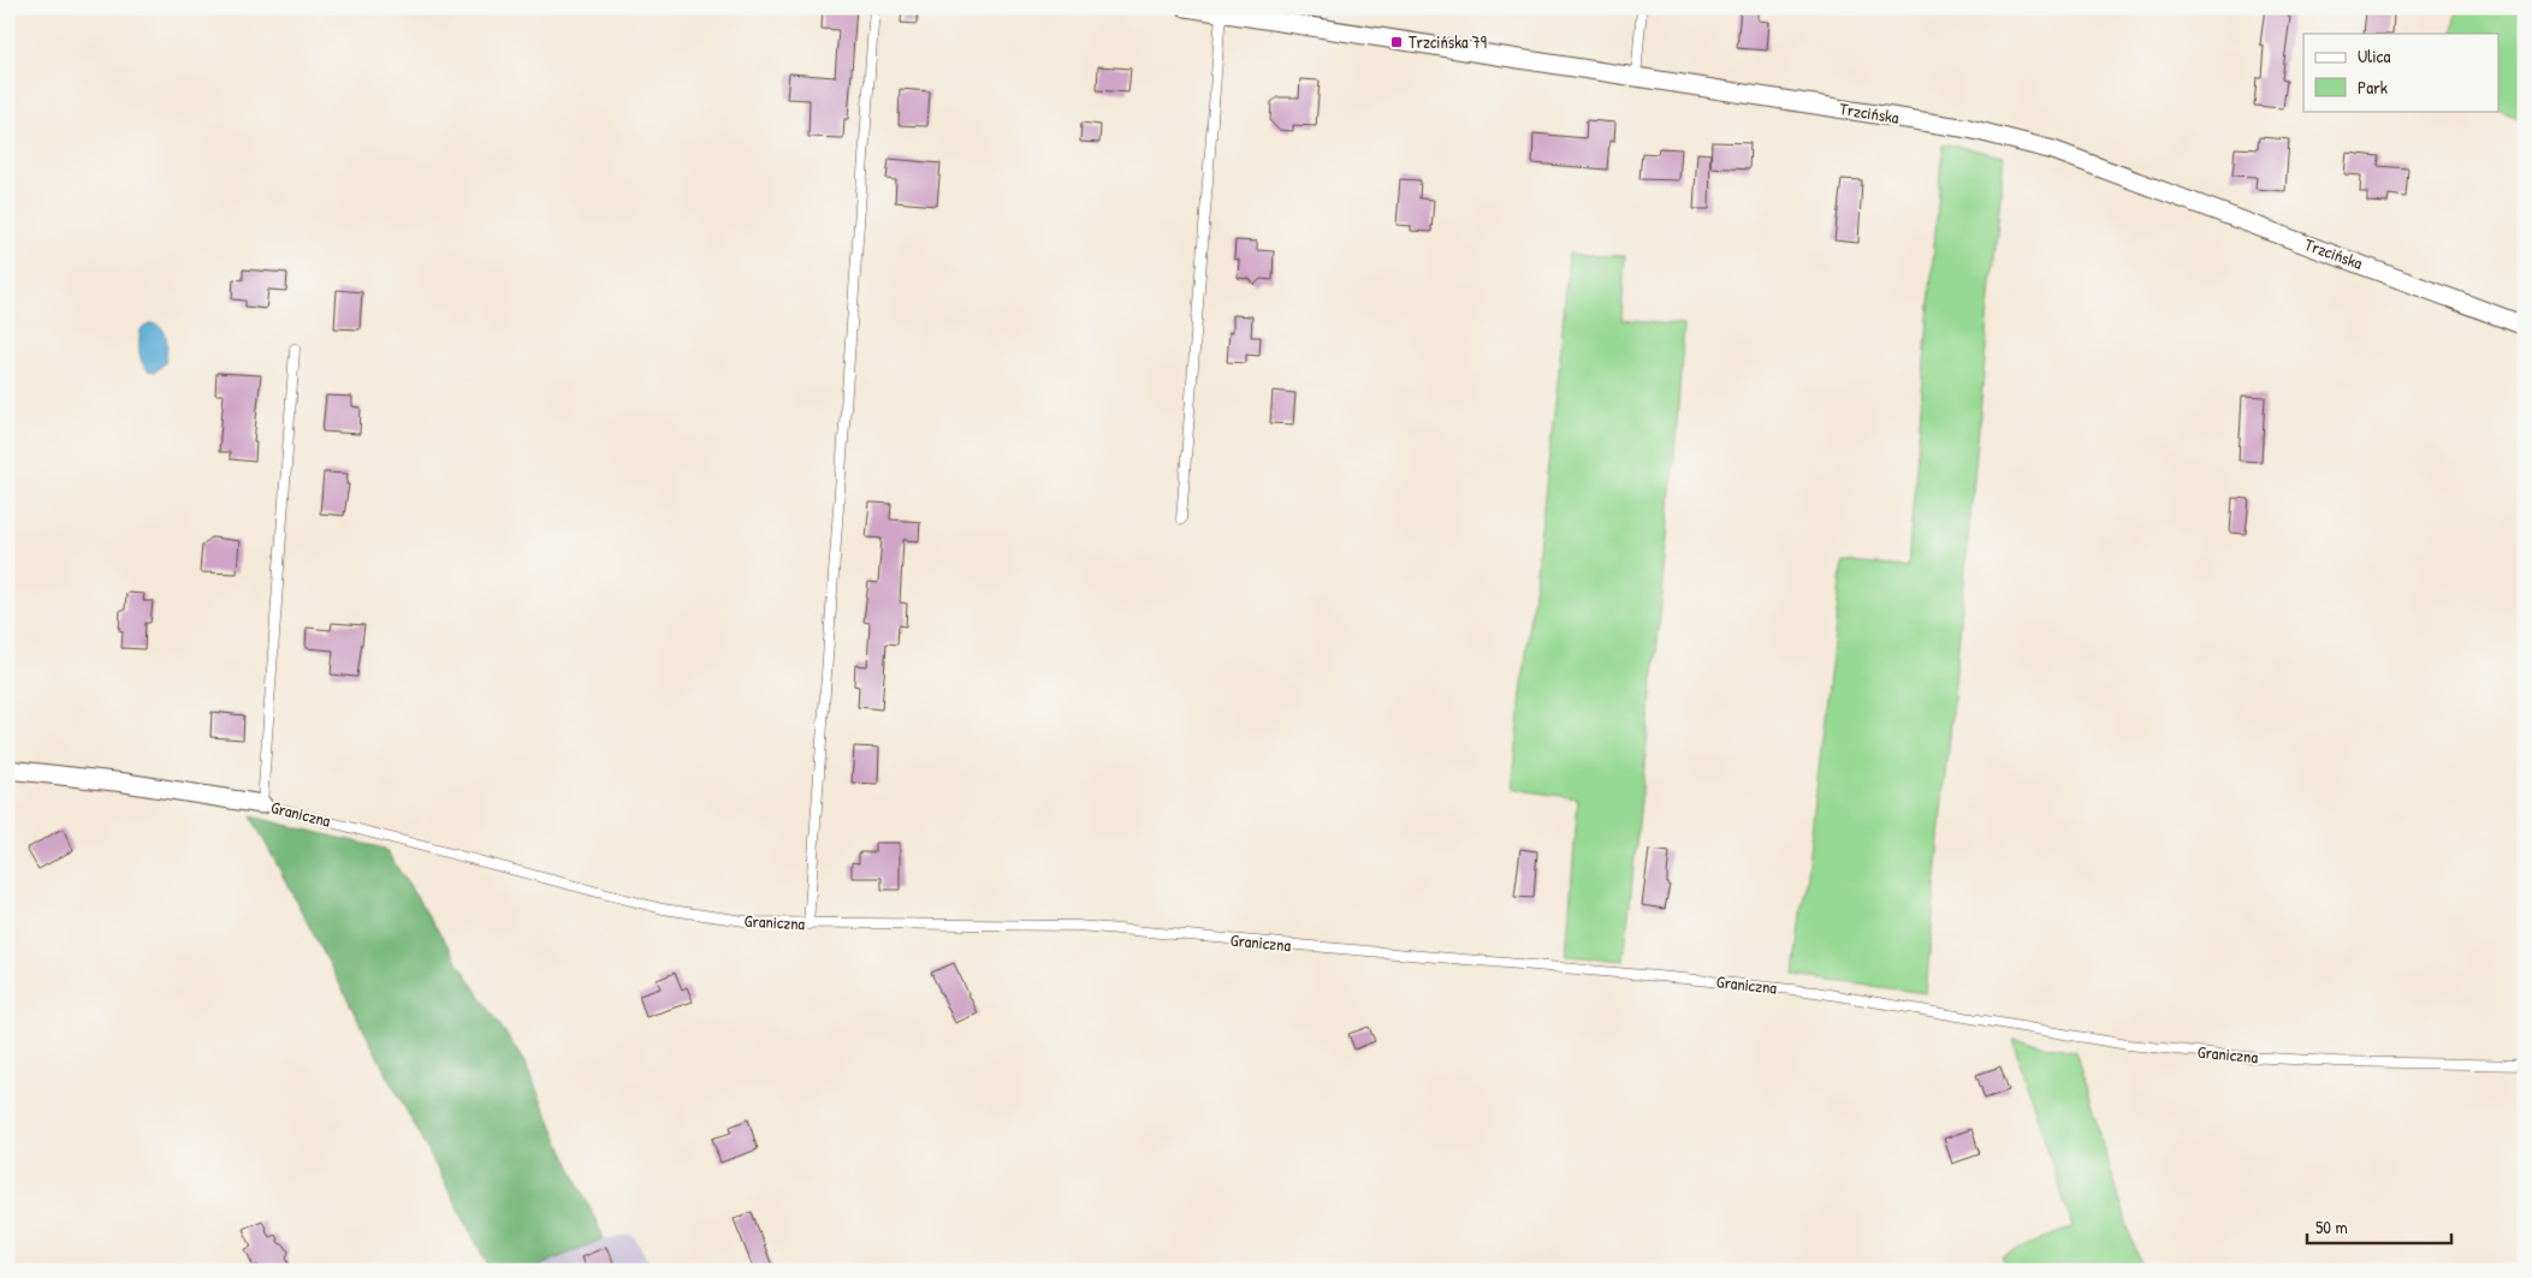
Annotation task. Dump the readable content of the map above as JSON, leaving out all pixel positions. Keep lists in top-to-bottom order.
{
  "streets": {
    "street": ["Trzcińska", "Graniczna"]
  },
  "places": {
    "transit": ["Trzcińska 79"]
  },
  "legend": ["Ulica", "Park"],
  "scale_bar": "50 m"
}
